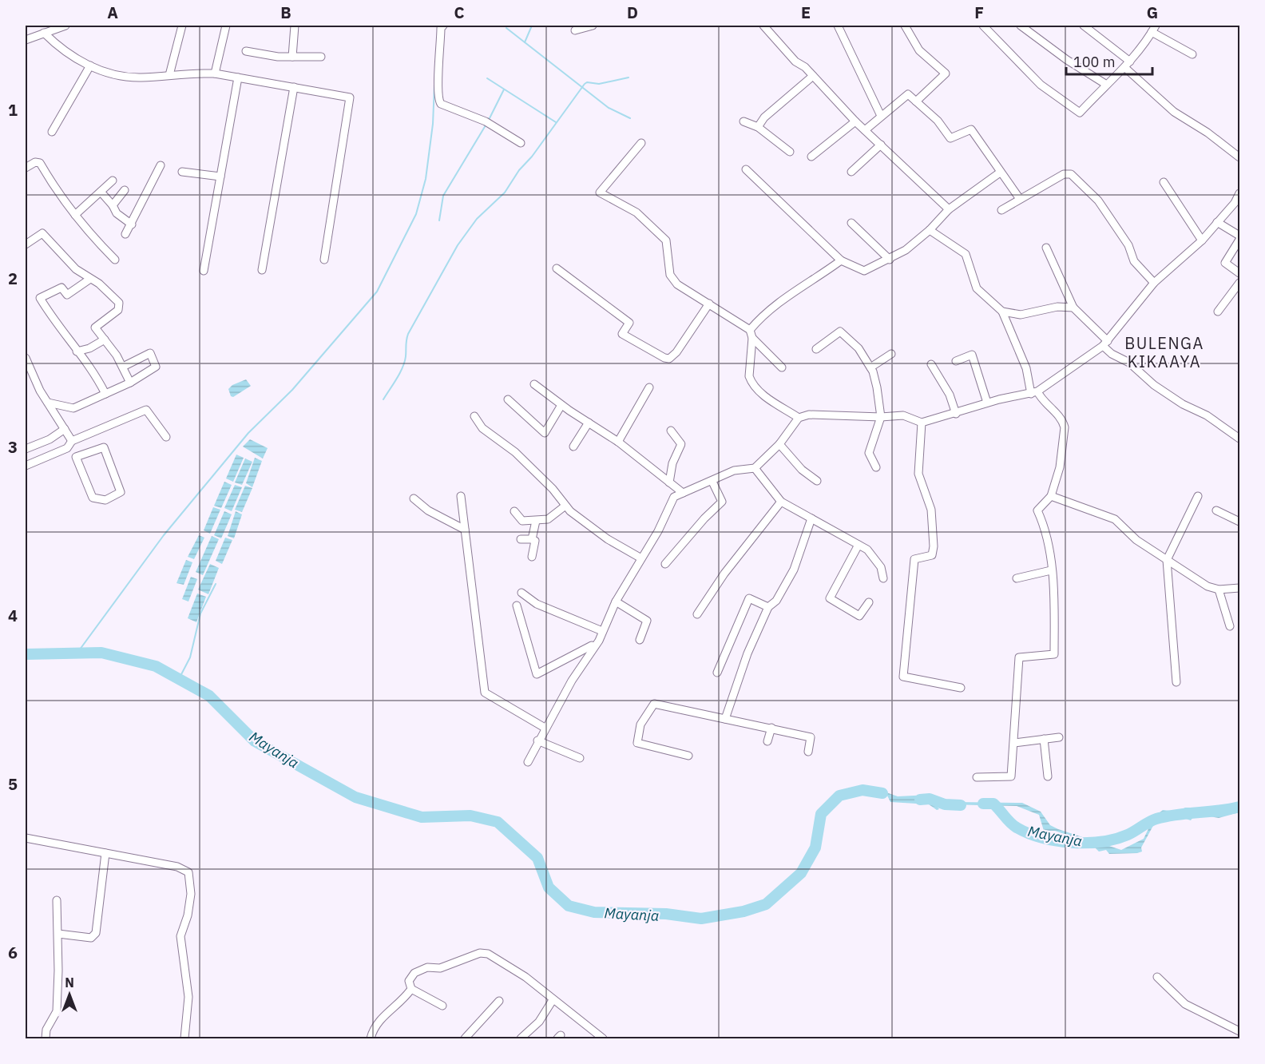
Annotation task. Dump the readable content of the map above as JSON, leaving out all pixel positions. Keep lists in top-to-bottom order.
{
  "districts": ["BULENGA KIKAAYA"],
  "water": ["Mayanja"],
  "scale_bar": "100 m",
  "north": "top",
  "grid": {
    "columns": [
      "A",
      "B",
      "C",
      "D",
      "E",
      "F",
      "G"
    ],
    "rows": [
      "1",
      "2",
      "3",
      "4",
      "5",
      "6"
    ]
  }
}
